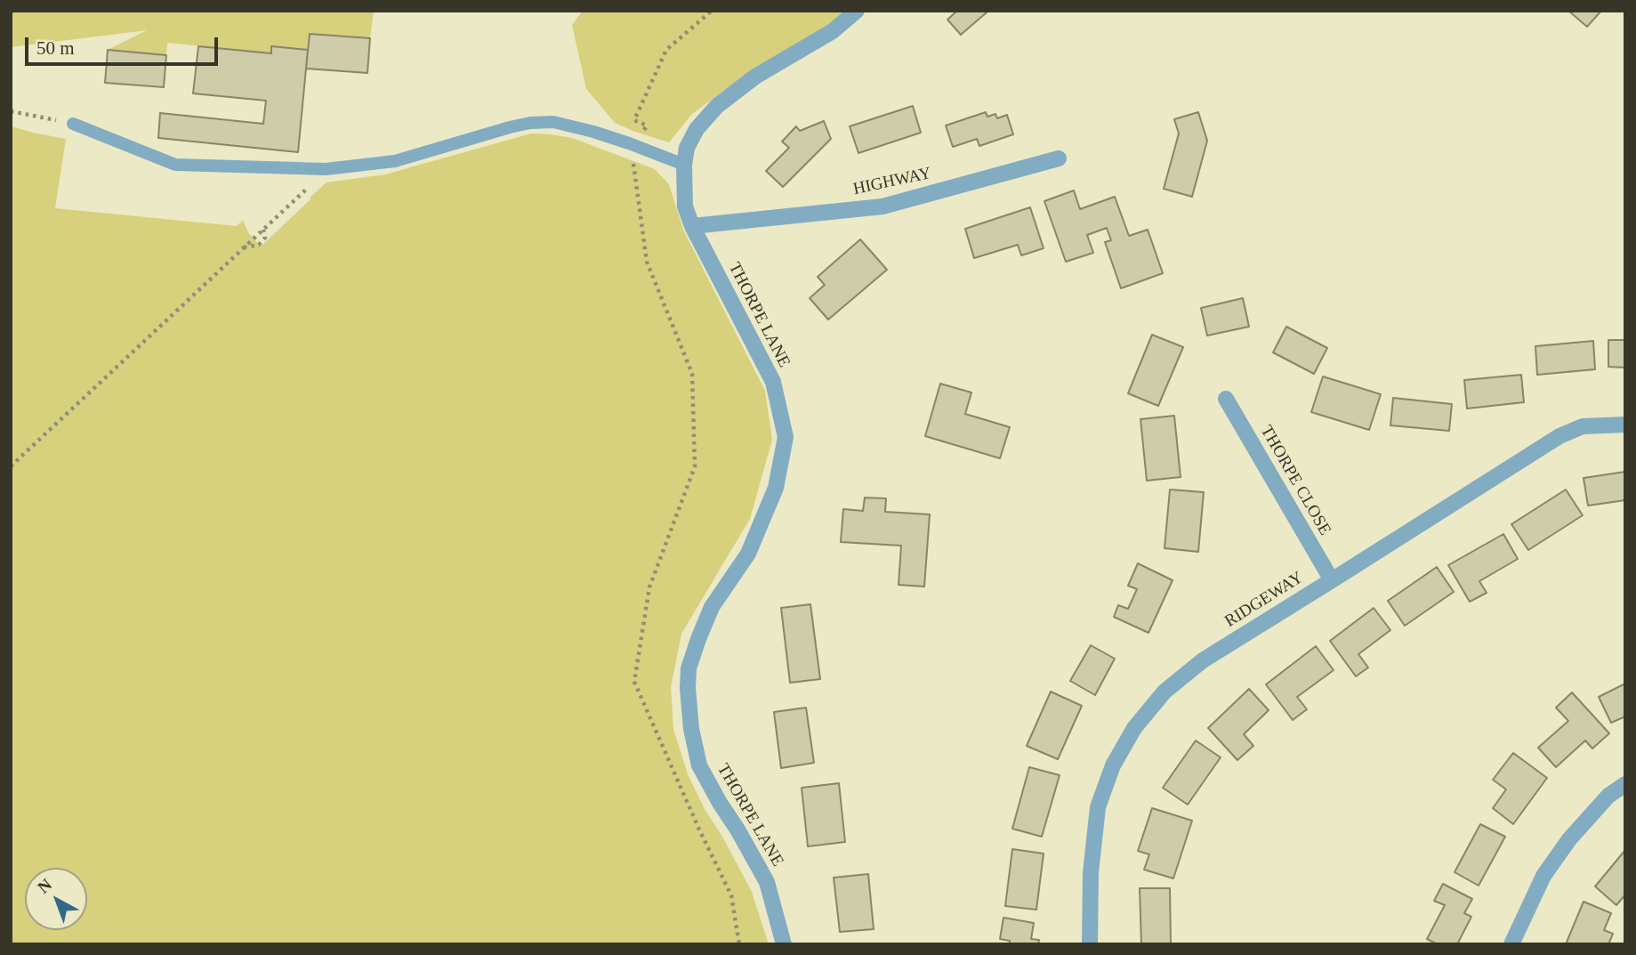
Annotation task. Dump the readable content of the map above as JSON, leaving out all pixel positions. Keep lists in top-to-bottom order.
{
  "streets": {
    "street": [
      "HIGHWAY",
      "THORPE LANE",
      "THORPE CLOSE",
      "RIDGEWAY"
    ]
  },
  "crossings": [
    ["HIGHWAY", "THORPE LANE"],
    ["THORPE CLOSE", "RIDGEWAY"]
  ],
  "scale_bar": "50 m",
  "north": "top left"
}
